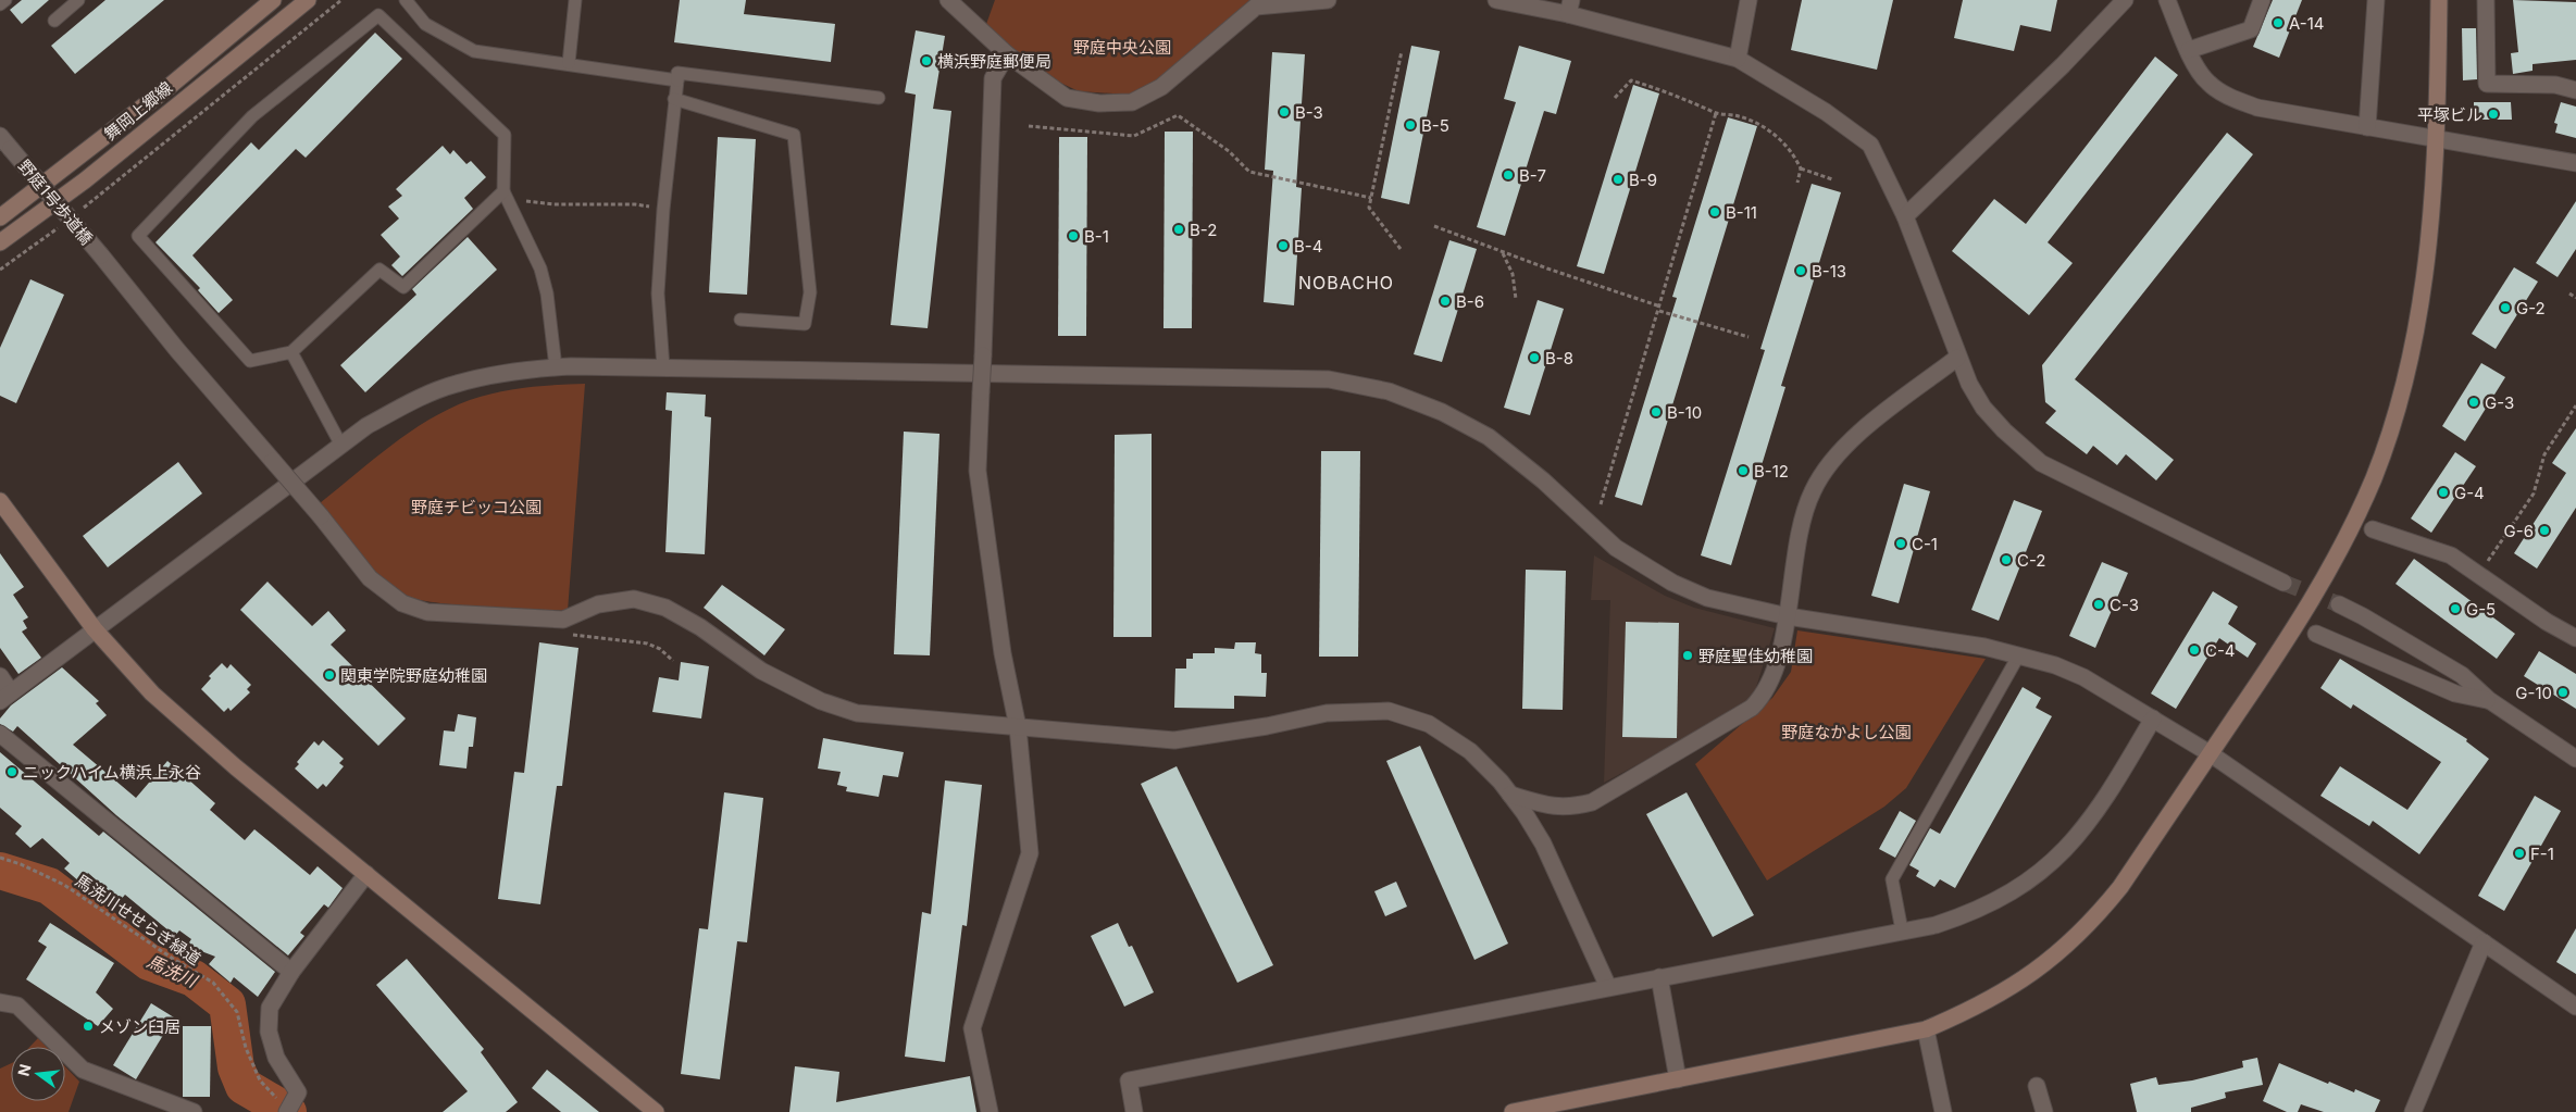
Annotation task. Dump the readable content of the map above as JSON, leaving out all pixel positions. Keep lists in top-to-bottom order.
{
  "streets": {
    "street": ["舞岡上郷線", "野庭1号歩道橋"],
    "path": ["馬洗川せせらぎ緑道"]
  },
  "districts": ["NOBACHO"],
  "water": ["馬洗川"],
  "parks": ["野庭中央公園", "野庭チビッコ公園", "野庭なかよし公園"],
  "places": [
    "A-14",
    "横浜野庭郵便局",
    "B-3",
    "平塚ビル",
    "B-5",
    "B-7",
    "B-9",
    "B-11",
    "B-2",
    "B-1",
    "B-4",
    "B-13",
    "B-6",
    "G-2",
    "B-8",
    "G-3",
    "B-10",
    "B-12",
    "G-4",
    "G-6",
    "C-1",
    "C-2",
    "C-3",
    "G-5",
    "C-4",
    "野庭聖佳幼稚園",
    "関東学院野庭幼稚園",
    "G-10",
    "ニックハイム横浜上永谷",
    "F-1",
    "メゾン臼居"
  ],
  "north": "left"
}
